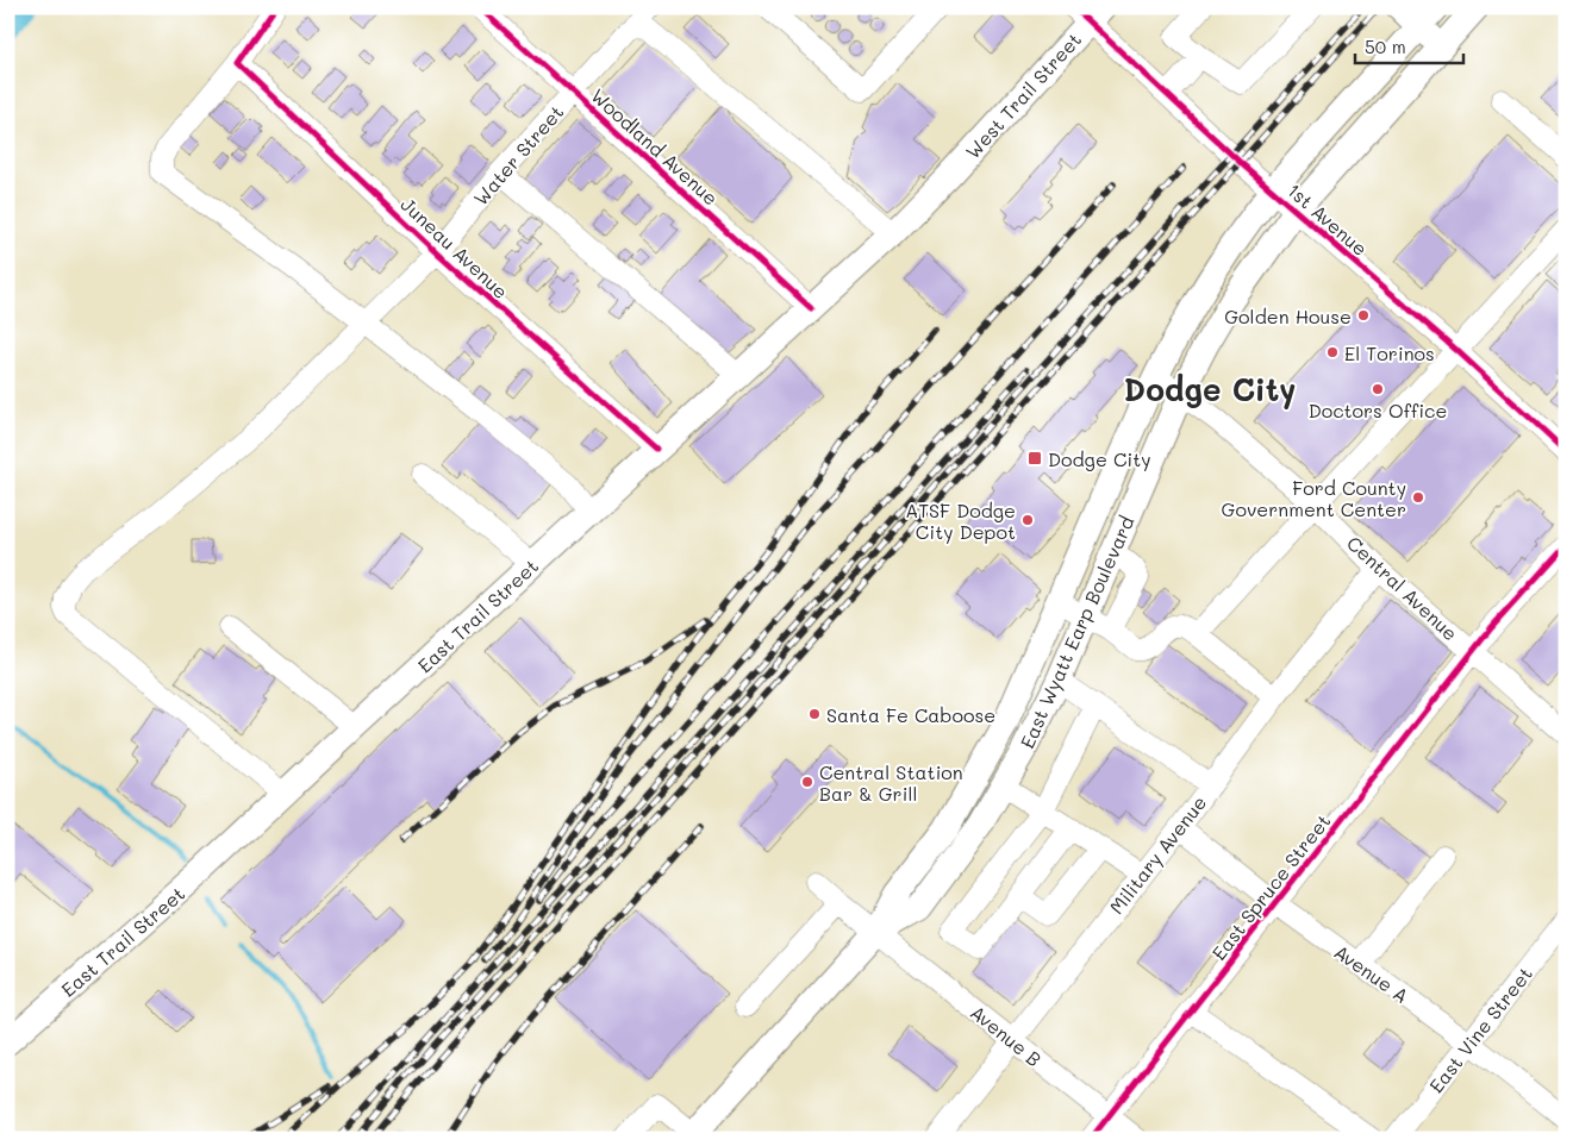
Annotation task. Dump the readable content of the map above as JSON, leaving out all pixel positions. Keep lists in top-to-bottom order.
{
  "streets": {
    "main road": ["West Trail Street", "East Trail Street", "East Wyatt Earp Boulevard"],
    "street": [
      "Woodland Avenue",
      "Water Street",
      "1st Avenue",
      "Juneau Avenue",
      "Central Avenue",
      "Military Avenue",
      "East Spruce Street",
      "Avenue A",
      "East Vine Street",
      "Avenue B"
    ]
  },
  "crossings": [
    ["West Trail Street", "1st Avenue"],
    ["West Trail Street", "East Trail Street"],
    ["Woodland Avenue", "Water Street"],
    ["Woodland Avenue", "East Trail Street"],
    ["Water Street", "Juneau Avenue"],
    ["Water Street", "East Trail Street"],
    ["1st Avenue", "East Wyatt Earp Boulevard"],
    ["Juneau Avenue", "East Trail Street"],
    ["Central Avenue", "East Wyatt Earp Boulevard"],
    ["Central Avenue", "Military Avenue"],
    ["Central Avenue", "East Spruce Street"],
    ["East Wyatt Earp Boulevard", "Avenue B"],
    ["Military Avenue", "Avenue A"],
    ["Military Avenue", "Avenue B"],
    ["East Spruce Street", "Avenue A"],
    ["East Spruce Street", "Avenue B"],
    ["Avenue A", "East Vine Street"]
  ],
  "districts": ["Dodge City"],
  "places": {
    "other": [
      "Golden House",
      "El Torinos",
      "Doctors Office",
      "Ford County Government Center",
      "ATSF Dodge City Depot",
      "Santa Fe Caboose",
      "Central Station Bar & Grill"
    ],
    "transit": ["Dodge City"]
  },
  "scale_bar": "50 m"
}
